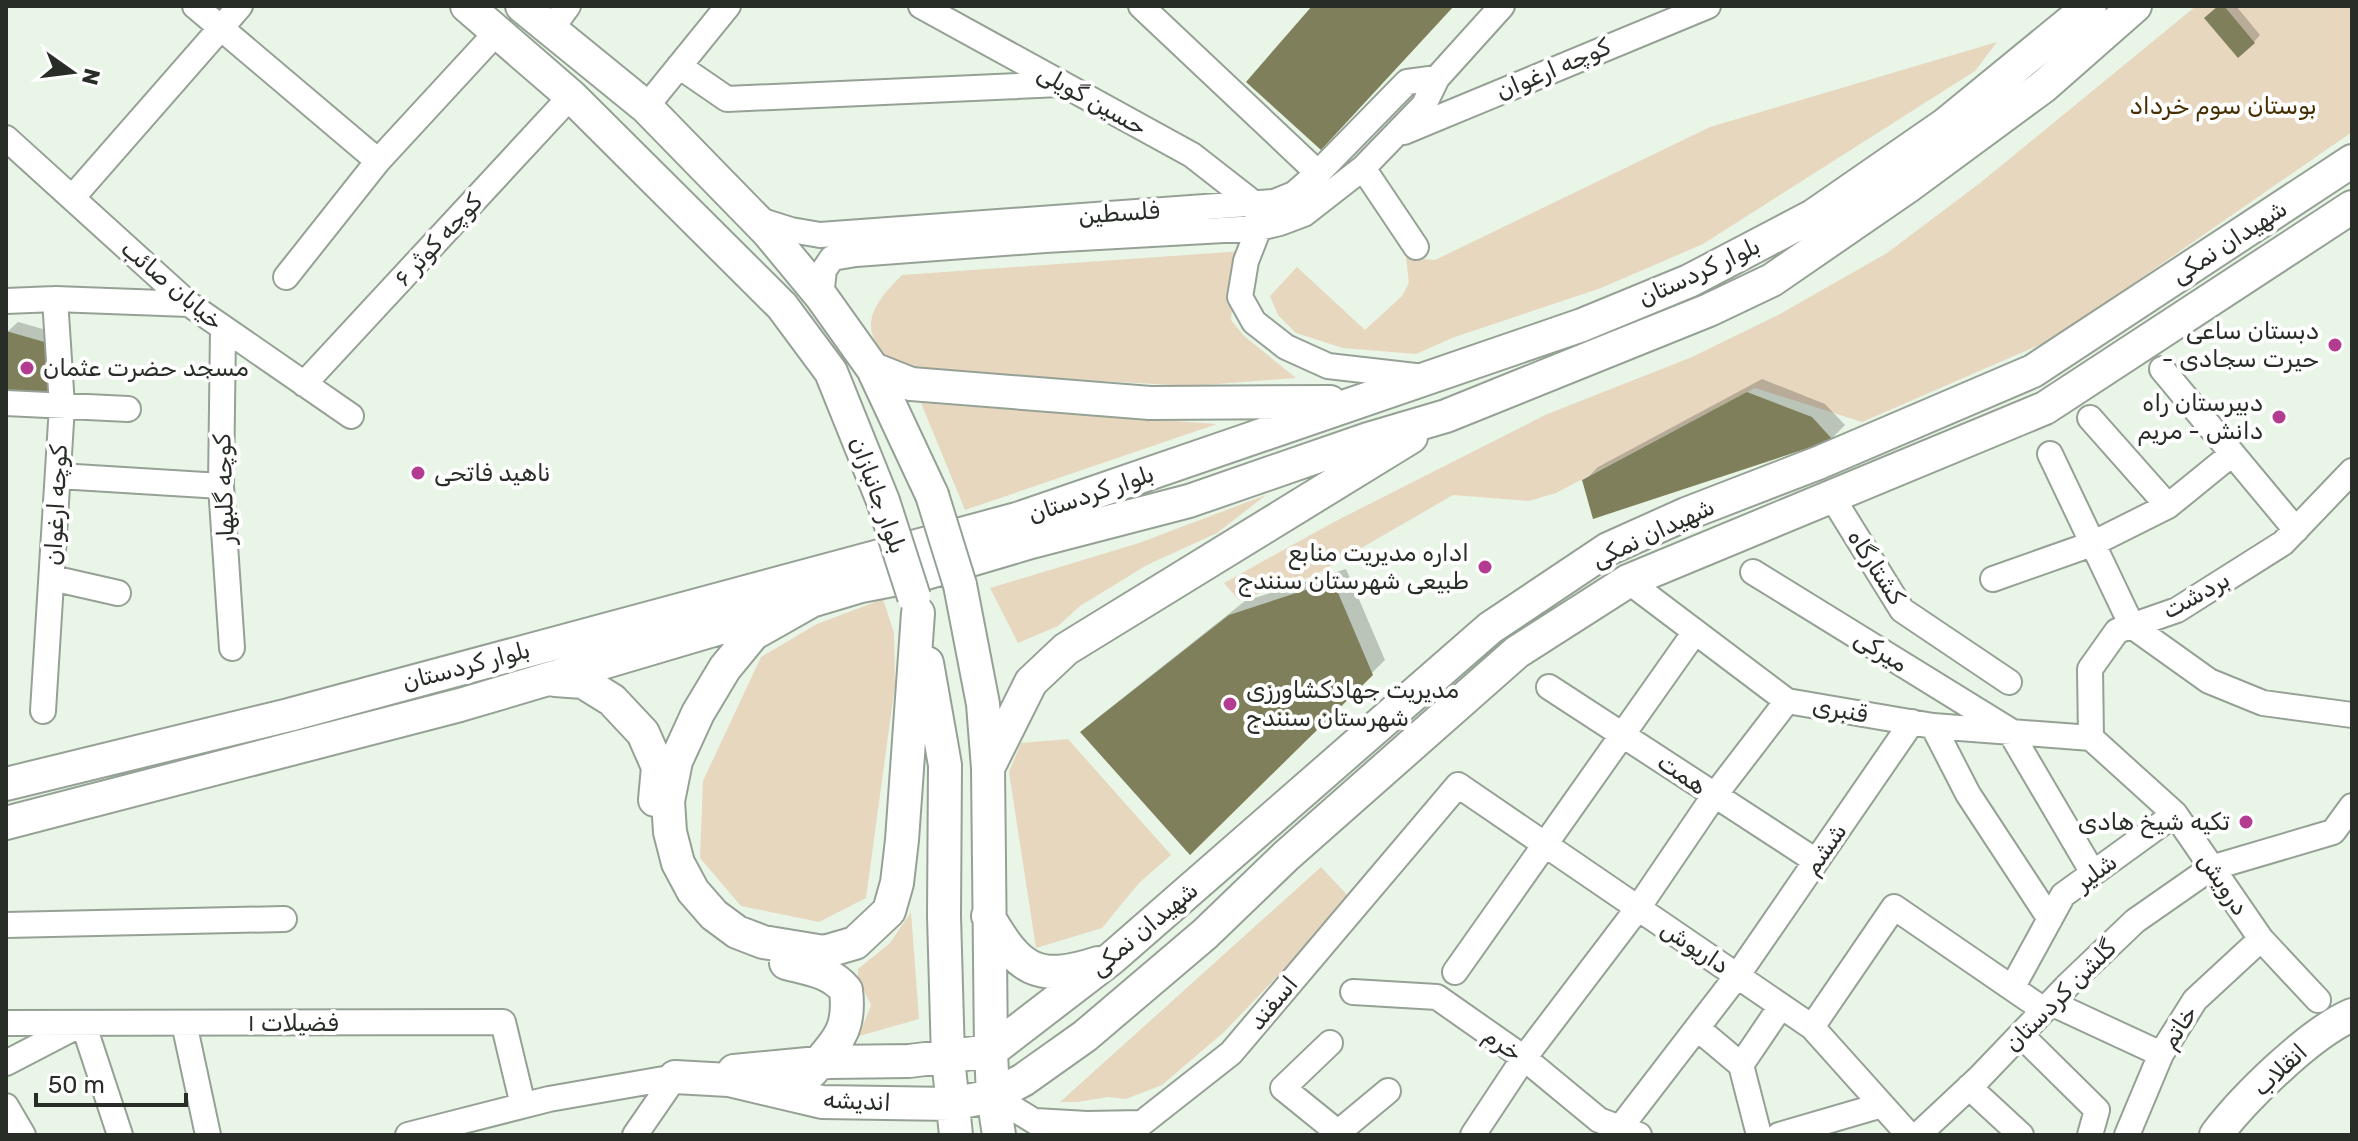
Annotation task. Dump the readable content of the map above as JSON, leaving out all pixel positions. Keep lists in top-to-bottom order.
{
  "streets": {
    "main road": [
      "شهیدان نمکی",
      "بلوار کردستان",
      "بلوار جانبازان",
      "انقلاب",
      "اندیشه"
    ],
    "street": [
      "کوچه ارغوان",
      "حسین گویلی",
      "فلسطین",
      "کوچه کوثر ۶",
      "خیابان صائب",
      "کوچه گلبهار",
      "کشتارگاه",
      "بردشت",
      "میرکی",
      "قنبری",
      "همت",
      "ششم",
      "شلیر",
      "درویش",
      "داریوش",
      "گلشن کردستان",
      "اسفند",
      "فضیلات ۱",
      "خاتم",
      "خرم"
    ]
  },
  "crossings": [
    ["کوچه ارغوان", "فلسطین"],
    ["حسین گویلی", "فلسطین"],
    ["فلسطین", "بلوار جانبازان"],
    ["کوچه کوثر ۶", "خیابان صائب"],
    ["کوچه کوثر ۶", "بلوار جانبازان"],
    ["شهیدان نمکی", "بلوار جانبازان"],
    ["شهیدان نمکی", "کشتارگاه"],
    ["شهیدان نمکی", "قنبری"],
    ["شهیدان نمکی", "اندیشه"],
    ["بلوار کردستان", "بلوار جانبازان"],
    ["خیابان صائب", "کوچه گلبهار"],
    ["بلوار جانبازان", "اندیشه"],
    ["بردشت", "قنبری"],
    ["بردشت", "درویش"],
    ["میرکی", "قنبری"],
    ["قنبری", "ششم"],
    ["قنبری", "درویش"],
    ["همت", "ششم"],
    ["ششم", "داریوش"],
    ["ششم", "خرم"],
    ["شلیر", "درویش"],
    ["درویش", "گلشن کردستان"],
    ["درویش", "خاتم"],
    ["داریوش", "اسفند"],
    ["فضیلات ۱", "اندیشه"]
  ],
  "parks": ["بوستان سوم خرداد"],
  "places": [
    "دبستان ساعی - حیرت سجادی",
    "مسجد حضرت عثمان",
    "دبیرستان راه دانش - مریم",
    "ناهید فاتحی",
    "اداره مدیریت منابع طبیعی شهرستان سنندج",
    "مدیریت جهادکشاورزی شهرستان سنندج",
    "تکیه شیخ هادی"
  ],
  "scale_bar": "50 m",
  "north": "right"
}
